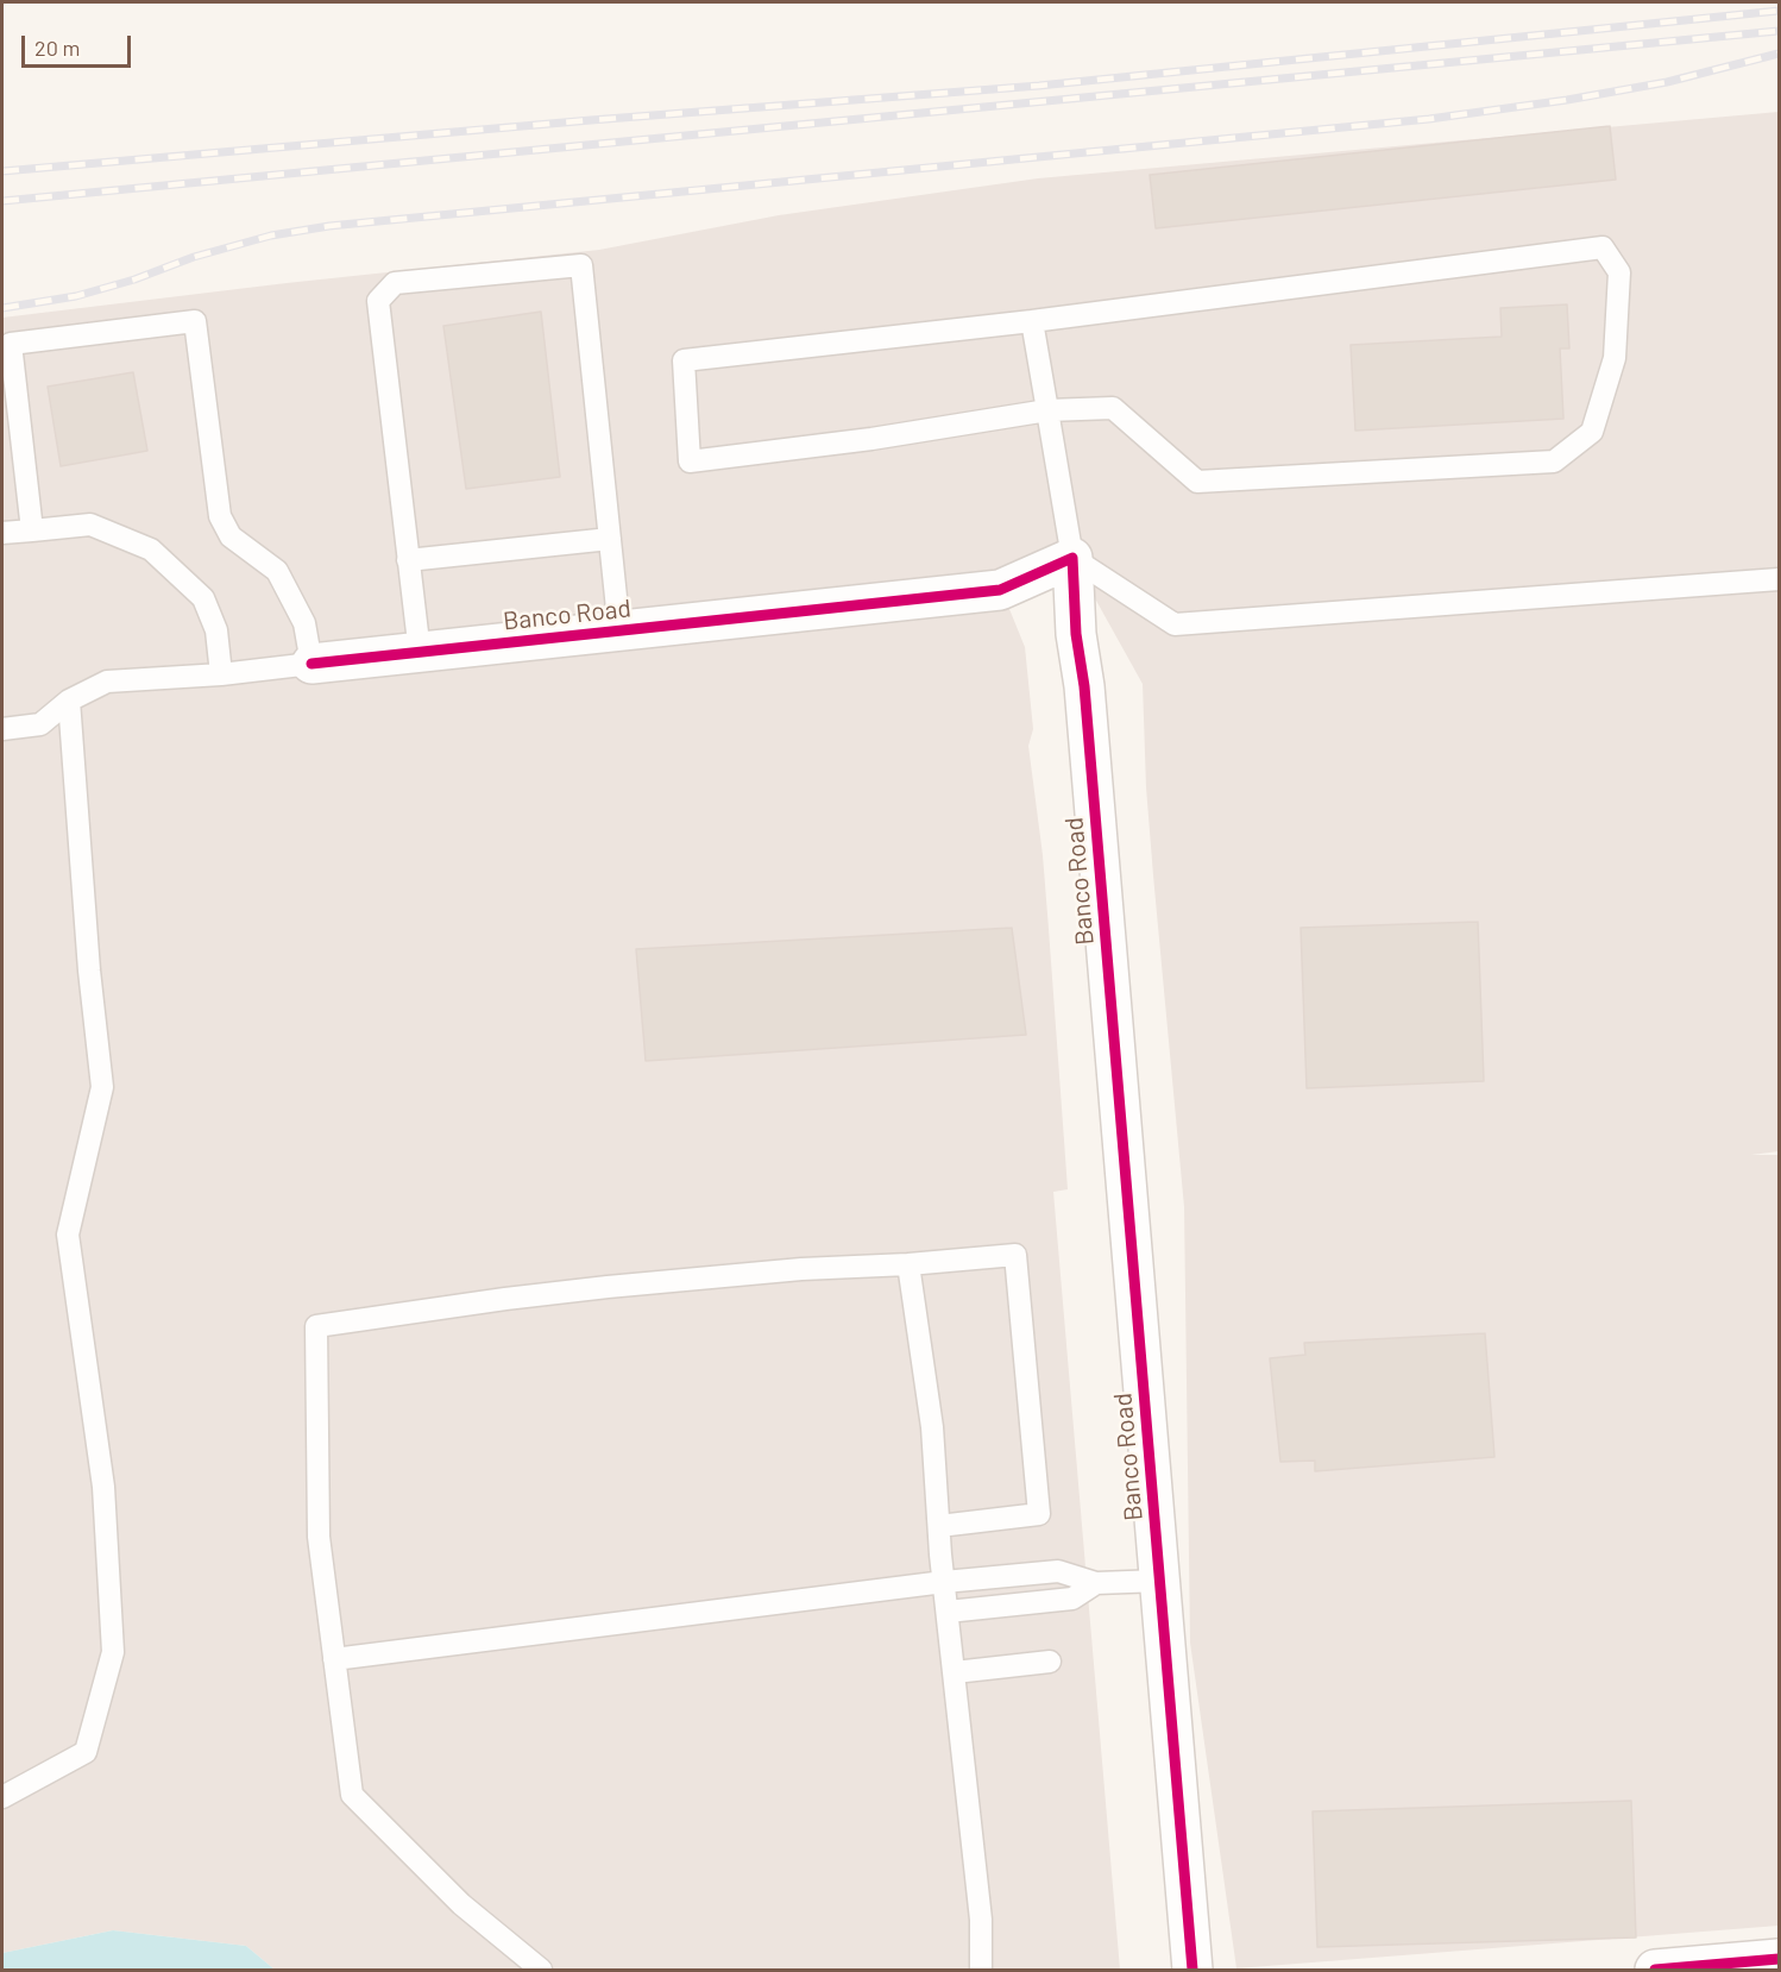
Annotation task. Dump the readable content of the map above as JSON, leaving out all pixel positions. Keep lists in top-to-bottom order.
{
  "streets": {
    "street": ["Banco Road"]
  },
  "scale_bar": "20 m"
}
